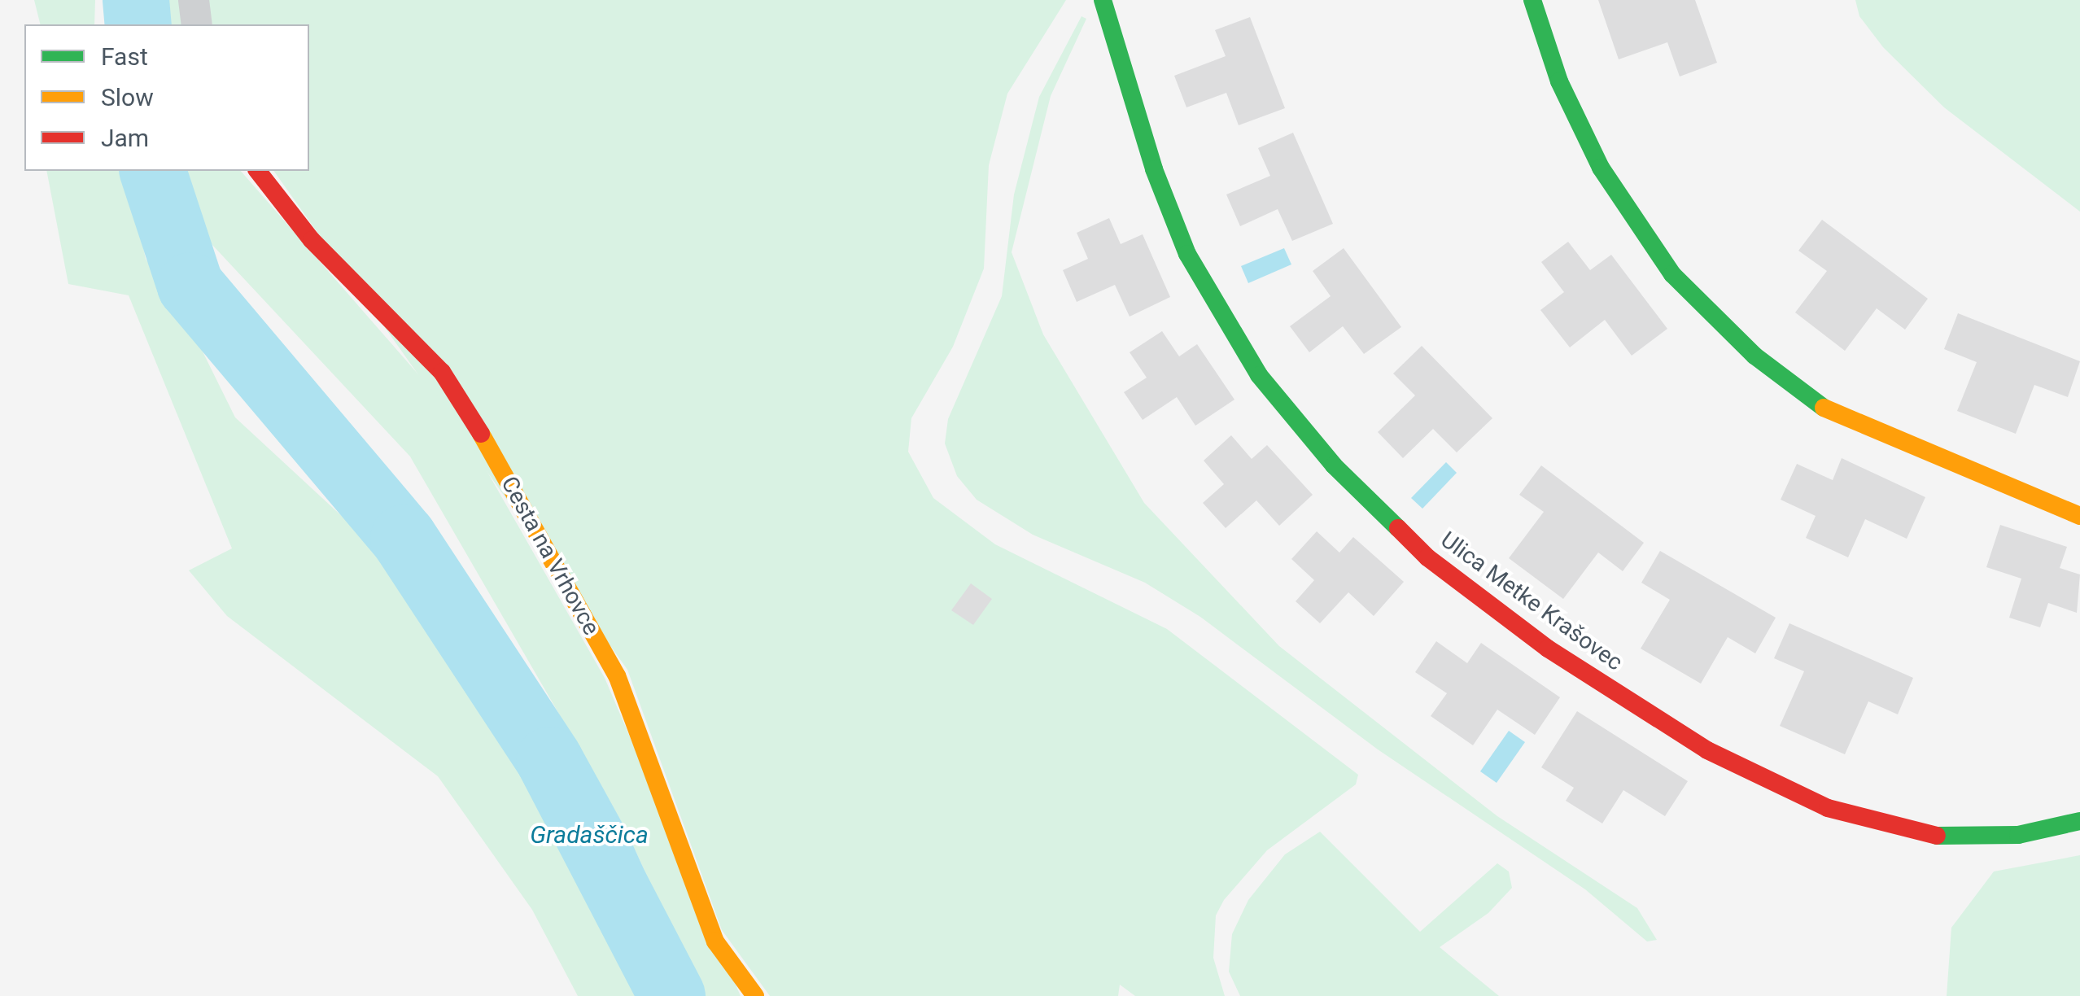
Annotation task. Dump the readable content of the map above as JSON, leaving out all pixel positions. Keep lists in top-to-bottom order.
{
  "streets": {
    "street": ["Cesta na Vrhovce", "Ulica Metke Krašovec"]
  },
  "water": ["Gradaščica"],
  "legend": ["Fast", "Slow", "Jam"]
}
